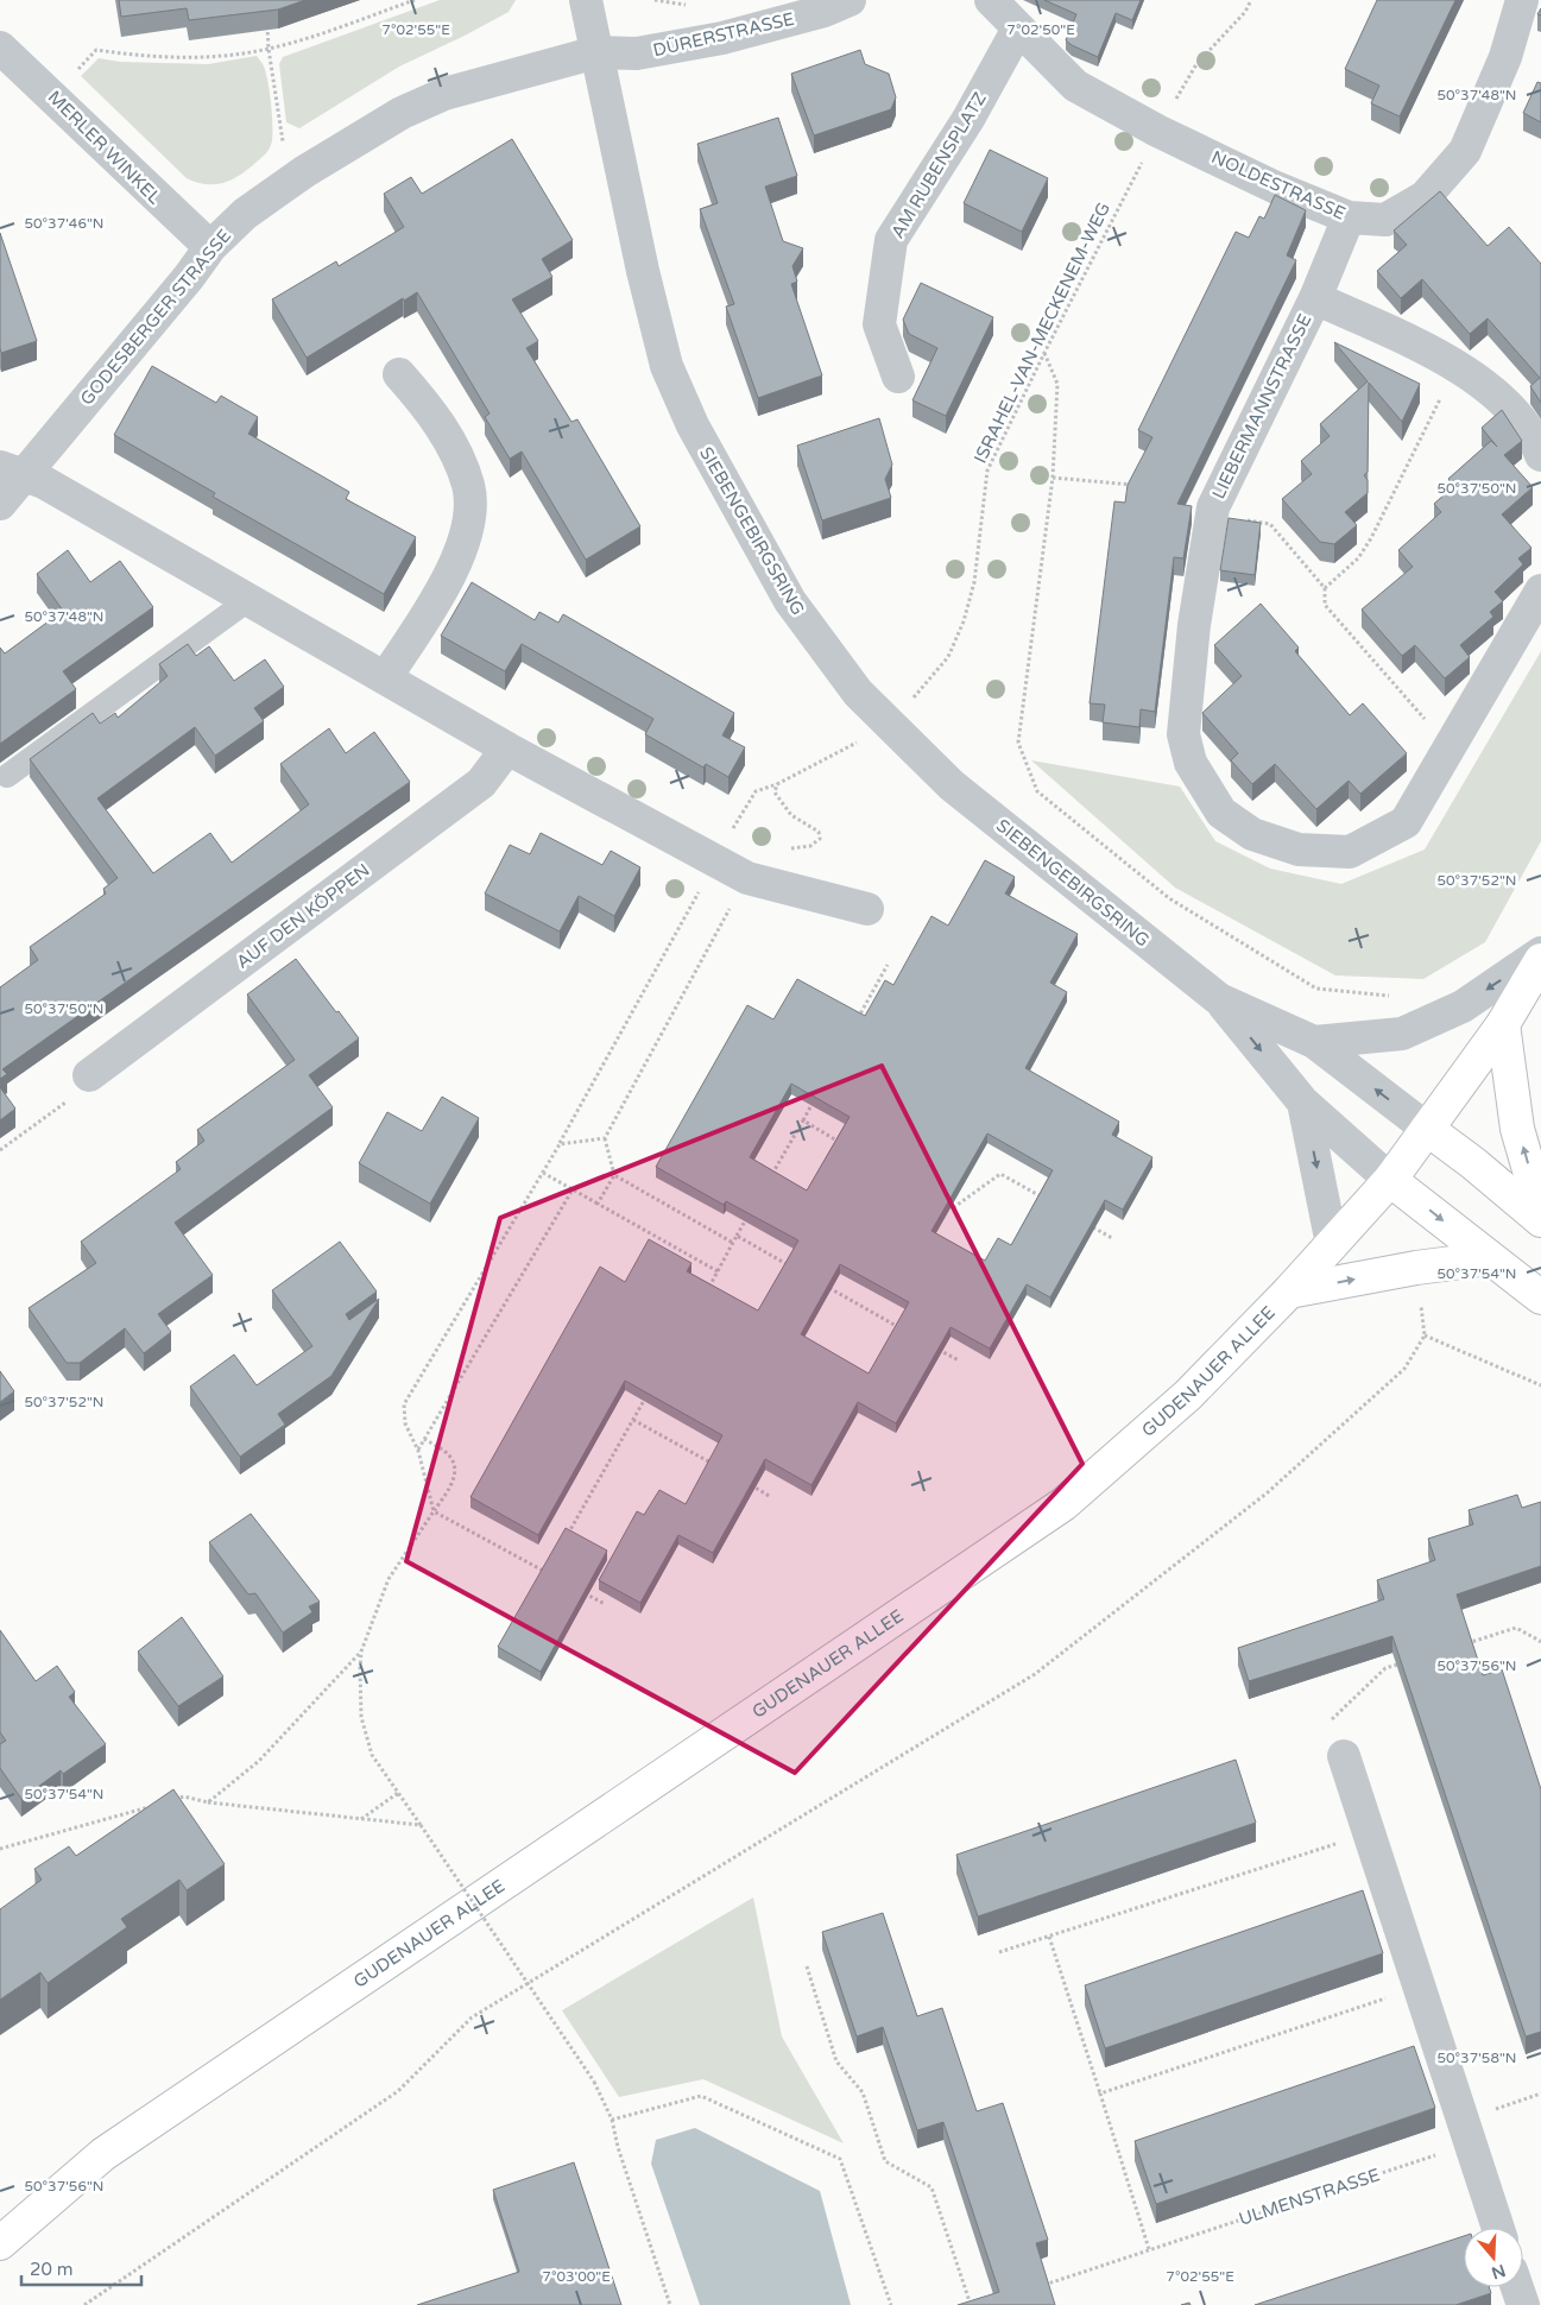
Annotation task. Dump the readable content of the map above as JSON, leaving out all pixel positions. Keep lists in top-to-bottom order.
{
  "streets": {
    "main road": ["GUDENAUER ALLEE"],
    "street": [
      "DÜRERSTRASSE",
      "MERLER WINKEL",
      "AM RUBENSPLATZ",
      "NOLDESTRASSE",
      "GODESBERGER STRASSE",
      "LIEBERMANNSTRASSE",
      "SIEBENGEBIRGSRING",
      "AUF DEN KÖPPEN"
    ],
    "path": ["ISRAHEL-VAN-MECKENEM-WEG", "ULMENSTRASSE"]
  },
  "crossings": [
    ["DÜRERSTRASSE", "GODESBERGER STRASSE"],
    ["DÜRERSTRASSE", "SIEBENGEBIRGSRING"],
    ["MERLER WINKEL", "GODESBERGER STRASSE"],
    ["AM RUBENSPLATZ", "NOLDESTRASSE"],
    ["NOLDESTRASSE", "ISRAHEL-VAN-MECKENEM-WEG"],
    ["NOLDESTRASSE", "LIEBERMANNSTRASSE"],
    ["GODESBERGER STRASSE", "SIEBENGEBIRGSRING"],
    ["SIEBENGEBIRGSRING", "GUDENAUER ALLEE"]
  ],
  "scale_bar": "20 m",
  "north": "bottom",
  "coordinates": [
    "7°02'55\"E",
    "7°02'50\"E",
    "50°37'48\"N",
    "50°37'46\"N",
    "50°37'50\"N",
    "50°37'52\"N",
    "50°37'54\"N",
    "50°37'56\"N",
    "50°37'58\"N",
    "7°03'00\"E"
  ]
}
